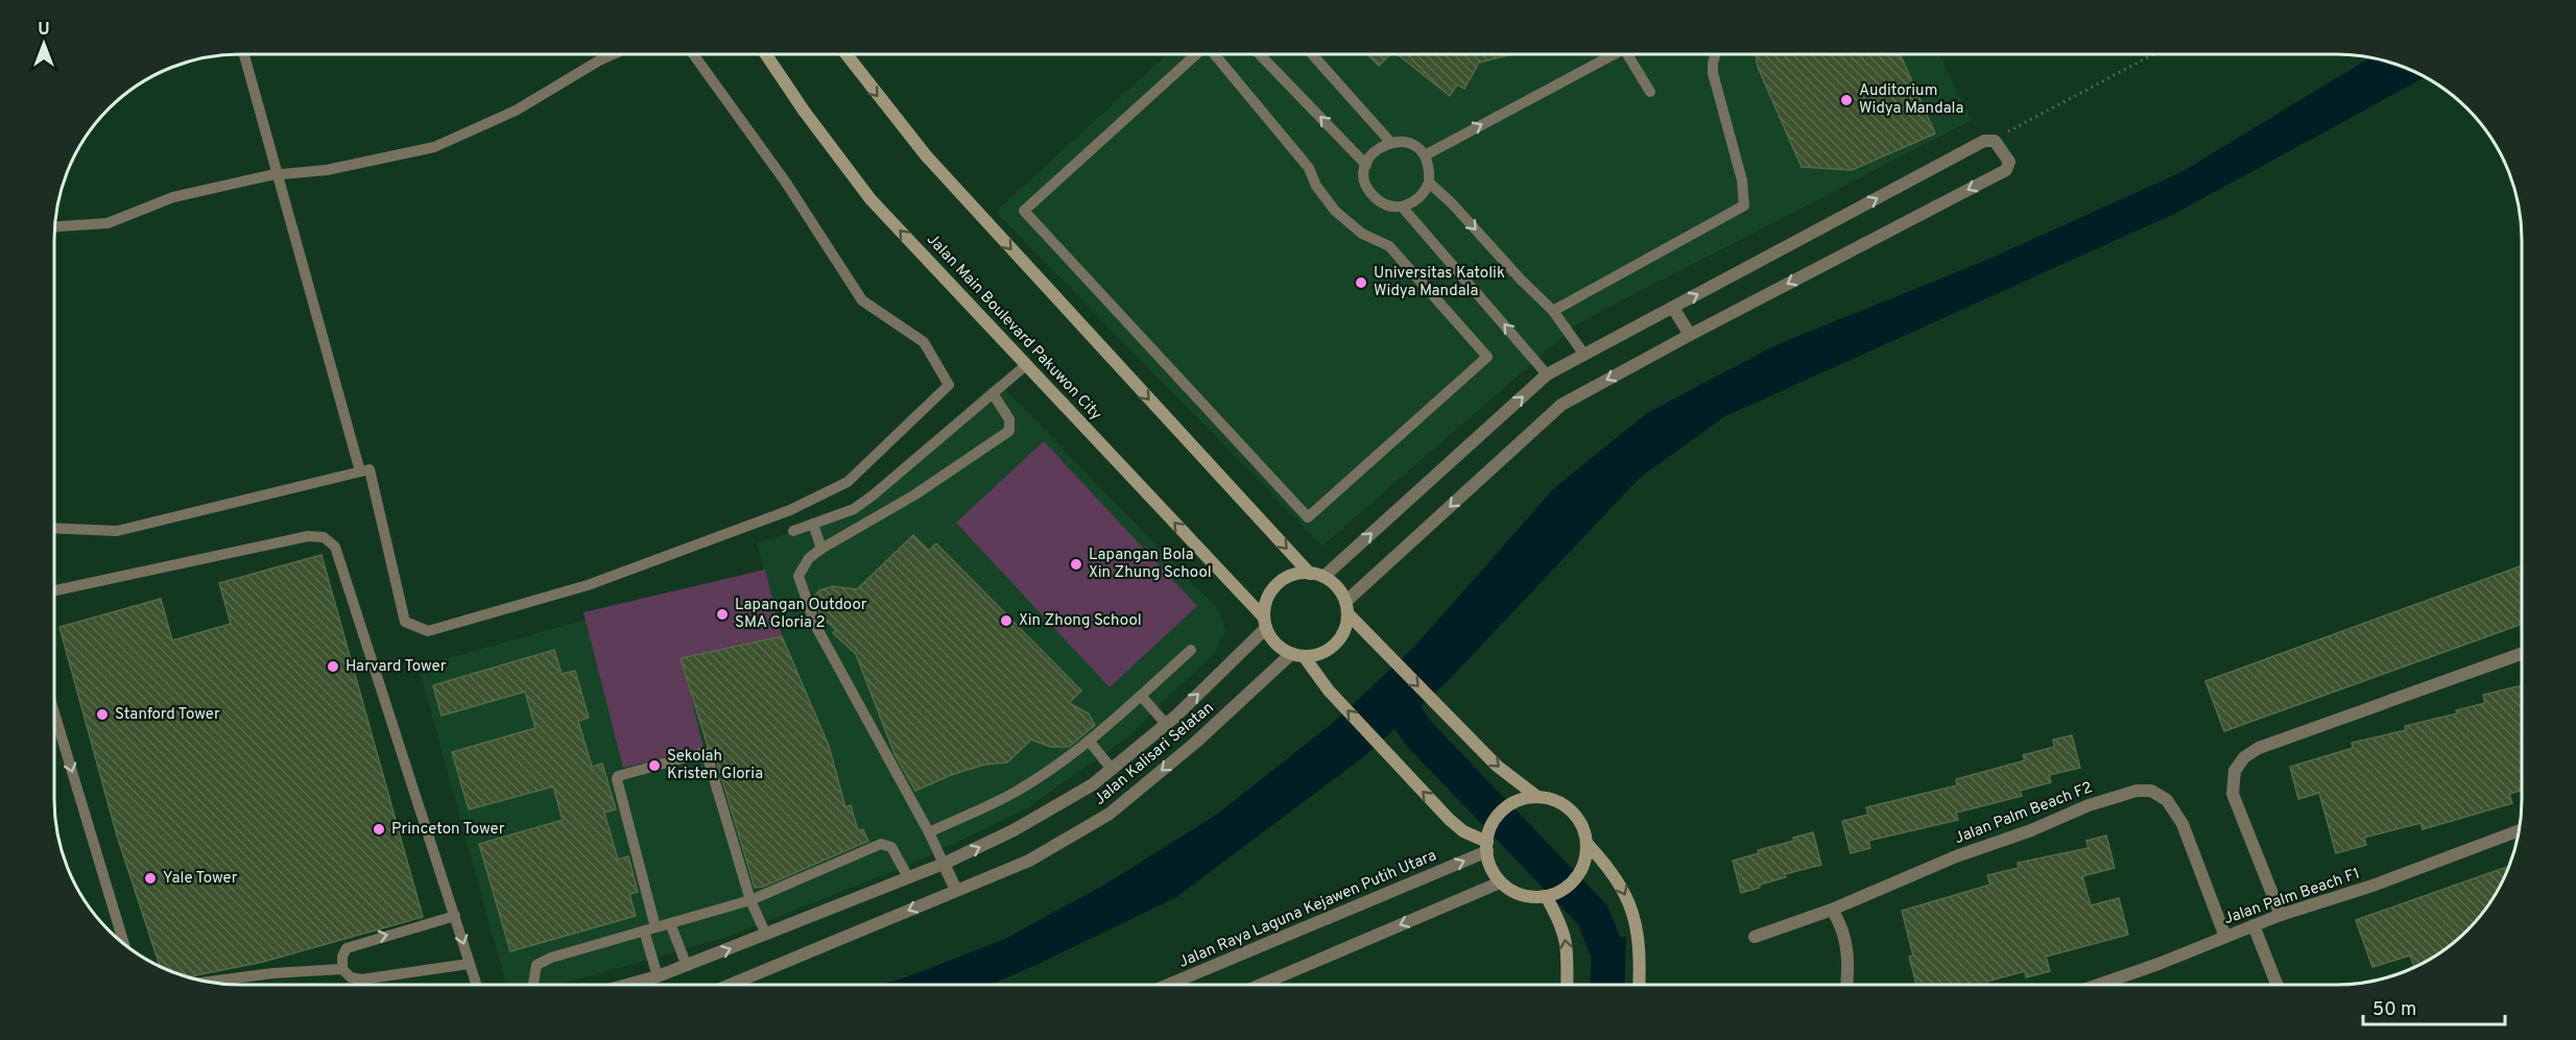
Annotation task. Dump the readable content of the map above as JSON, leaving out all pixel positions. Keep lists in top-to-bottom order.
{
  "streets": {
    "street": [
      "Jalan Main Boulevard Pakuwon City",
      "Jalan Kalisari Selatan",
      "Jalan Palm Beach F2",
      "Jalan Palm Beach F1",
      "Jalan Raya Laguna Kejawen Putih Utara"
    ]
  },
  "crossings": [
    ["Jalan Main Boulevard Pakuwon City", "Jalan Kalisari Selatan"],
    ["Jalan Palm Beach F2", "Jalan Palm Beach F1"]
  ],
  "places": [
    "Auditorium Widya Mandala",
    "Universitas Katolik Widya Mandala",
    "Lapangan Bola Xin Zhung School",
    "Lapangan Outdoor SMA Gloria 2",
    "Xin Zhong School",
    "Harvard Tower",
    "Stanford Tower",
    "Sekolah Kristen Gloria",
    "Princeton Tower",
    "Yale Tower"
  ],
  "scale_bar": "50 m",
  "north": "top"
}
